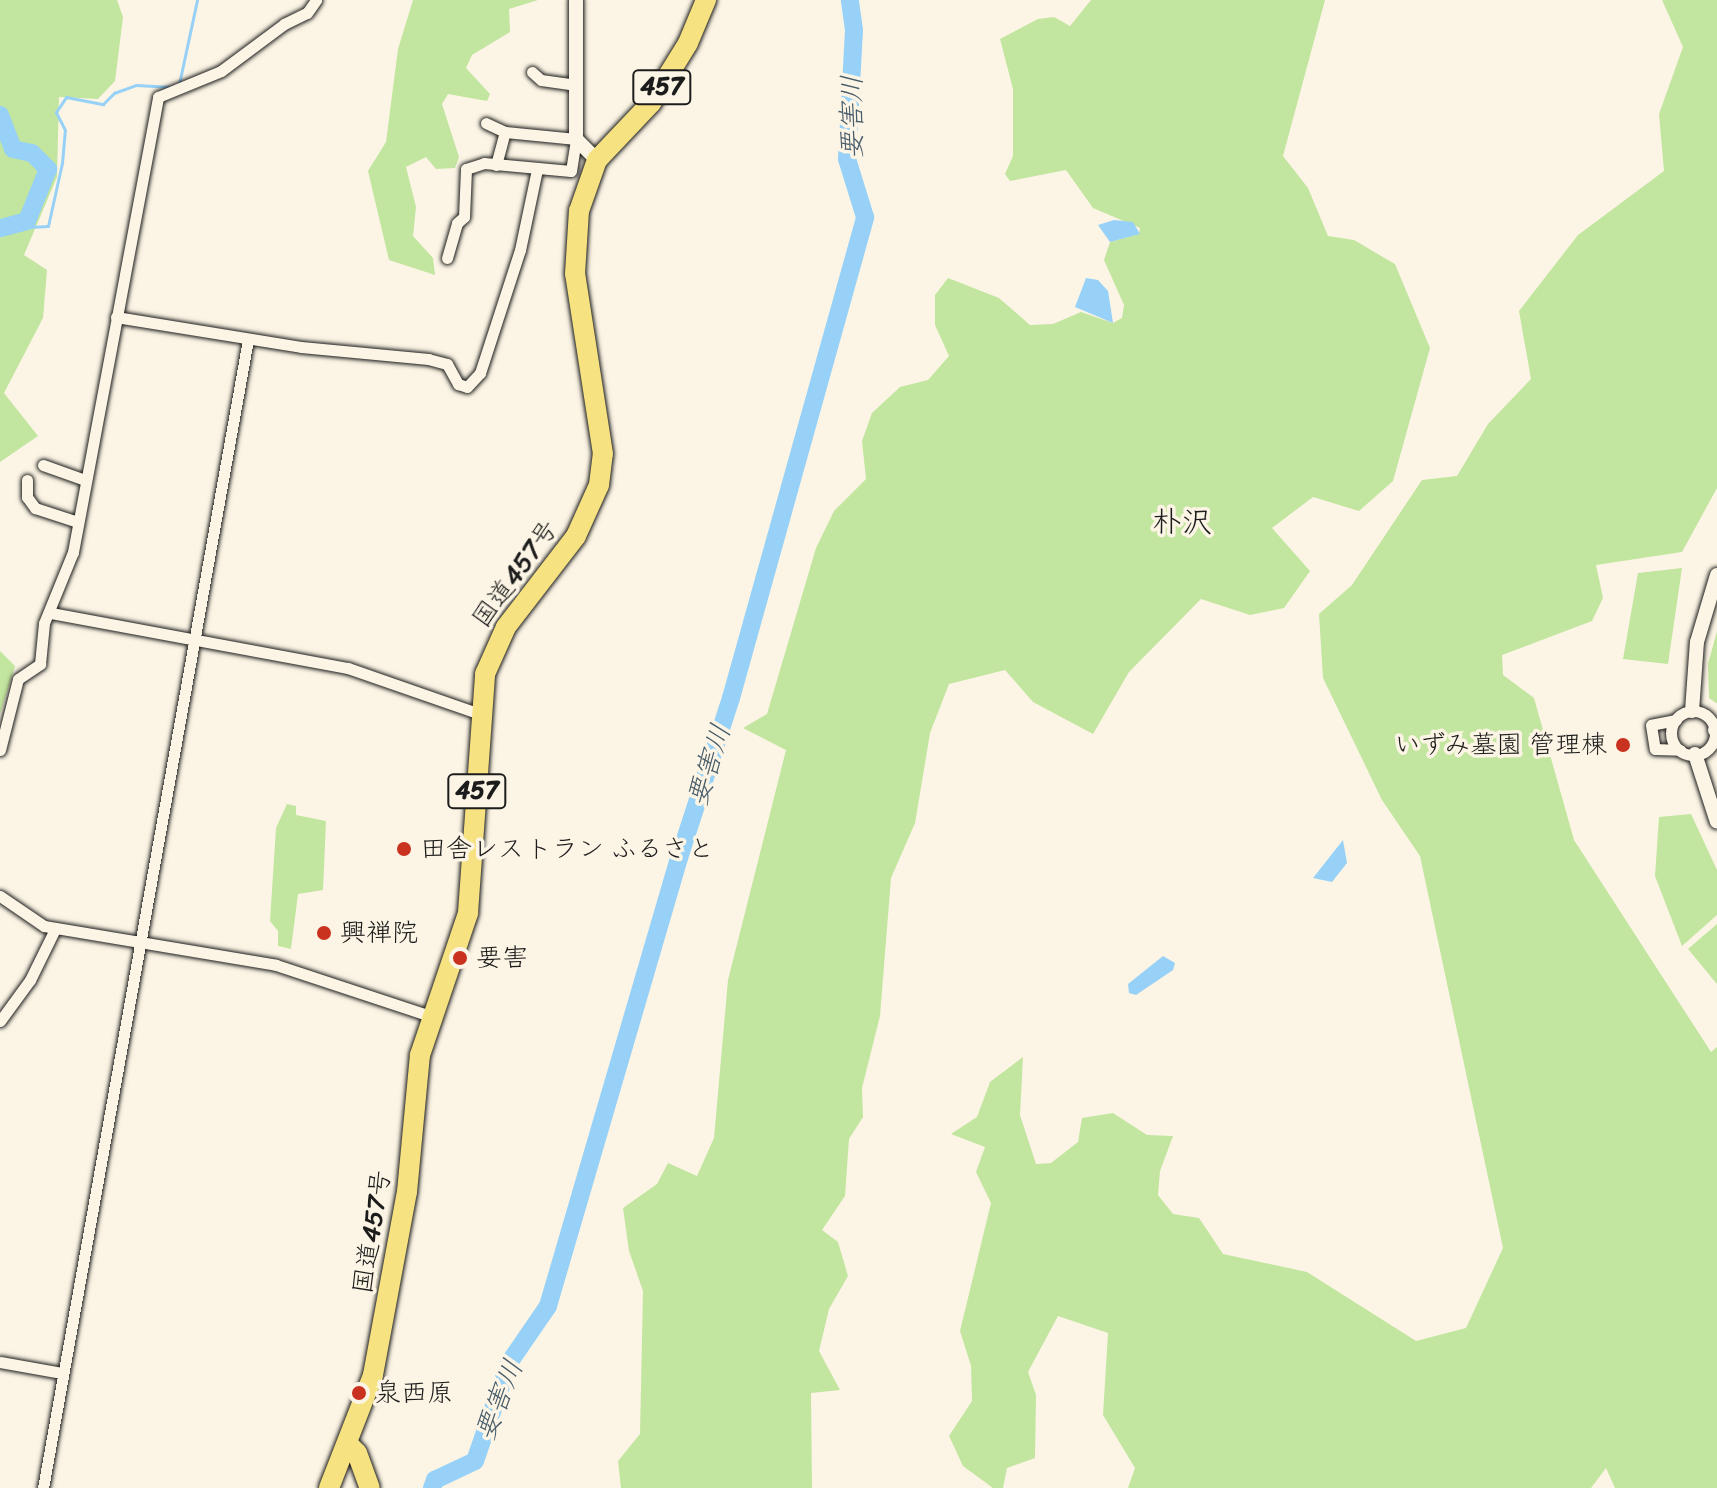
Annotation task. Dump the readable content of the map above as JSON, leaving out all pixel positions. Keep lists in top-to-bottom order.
{
  "streets": {
    "highway": ["457", "国道457号"]
  },
  "crossings": [
    ["457", "国道457号"]
  ],
  "districts": ["朴沢"],
  "water": ["要害川"],
  "places": [
    "いずみ墓園 管理棟",
    "田舎レストラン ふるさと",
    "興禅院",
    "要害",
    "泉西原"
  ]
}
